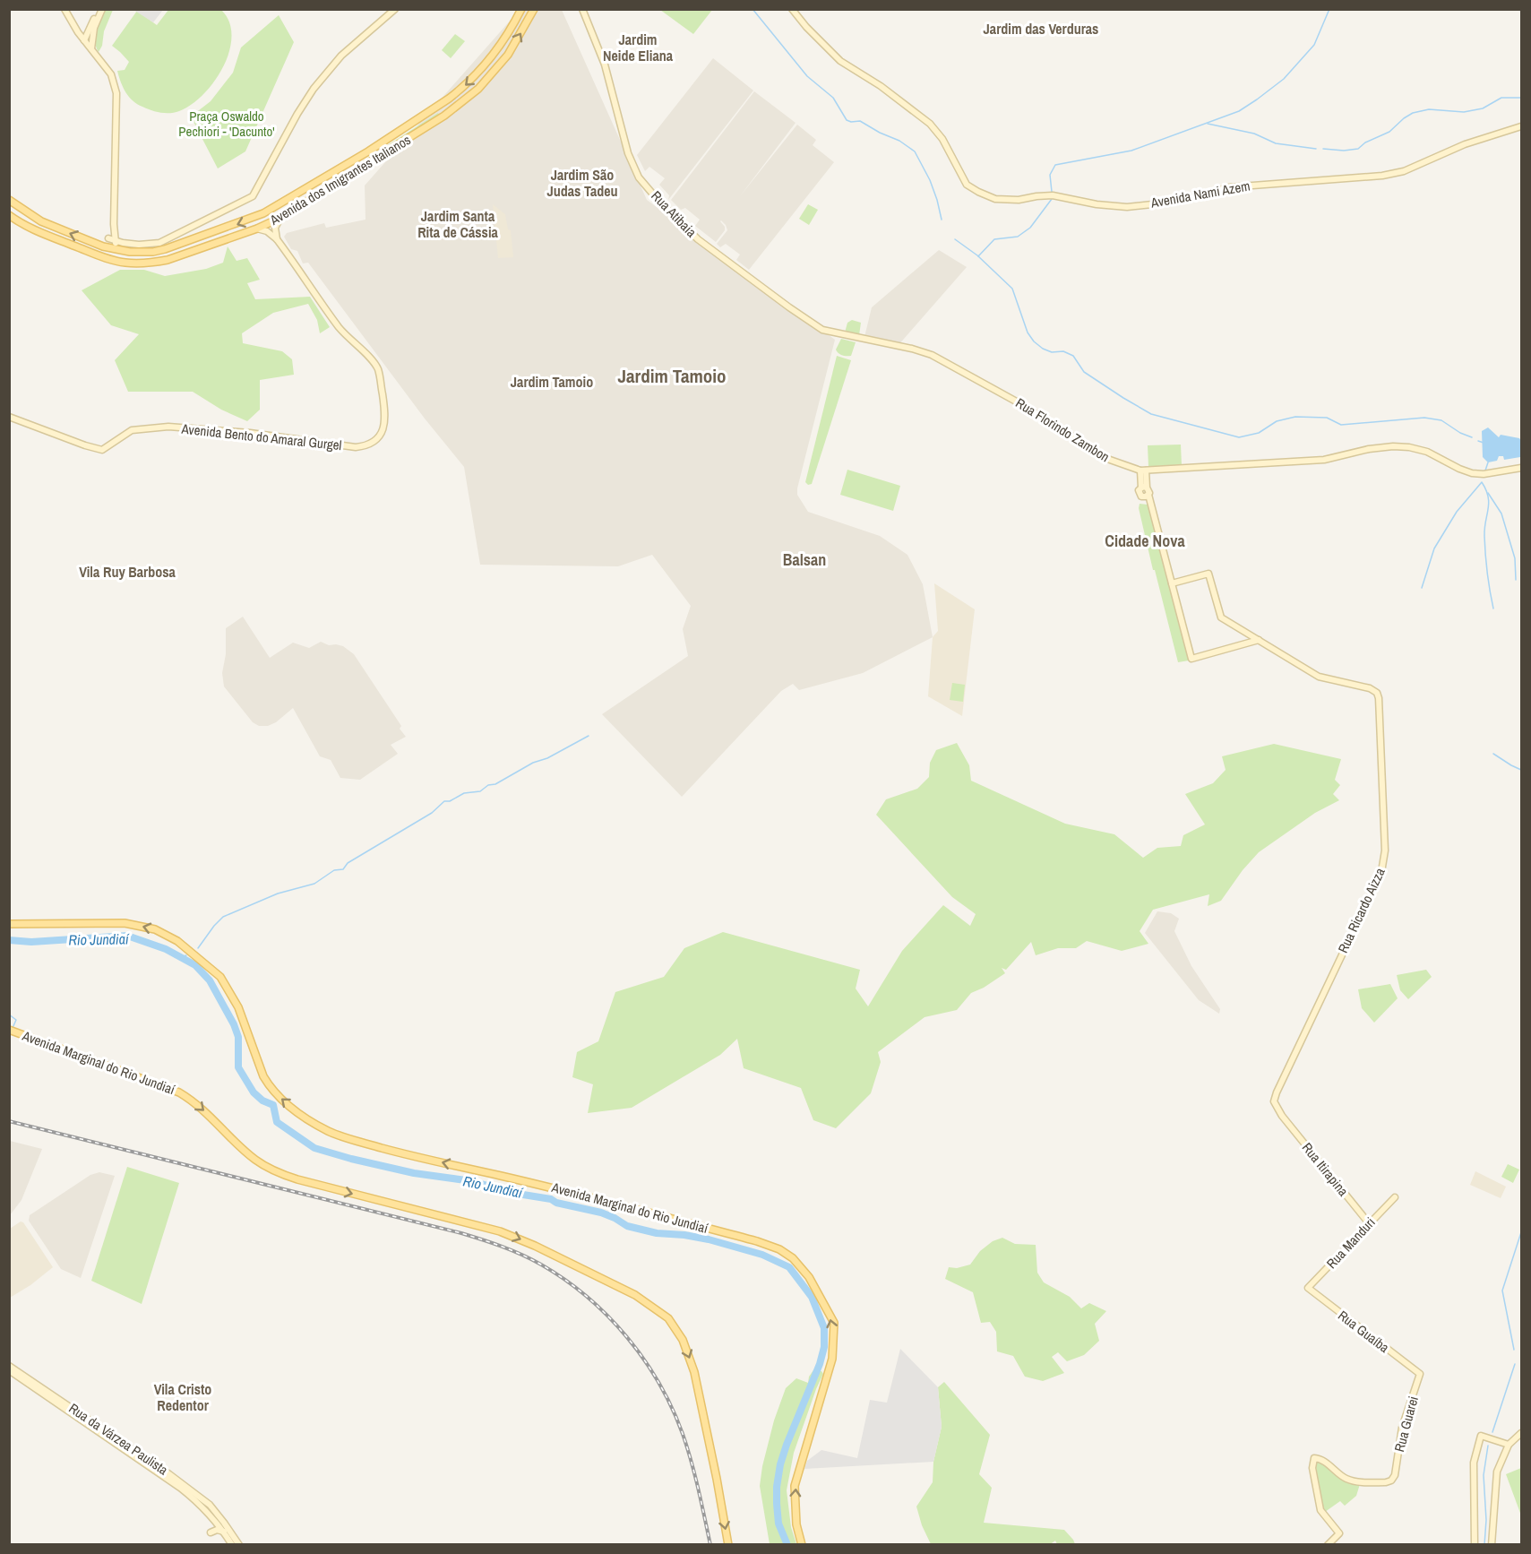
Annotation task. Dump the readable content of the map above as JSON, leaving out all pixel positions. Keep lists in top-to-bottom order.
{
  "streets": {
    "main road": ["Avenida dos Imigrantes Italianos", "Avenida Marginal do Rio Jundiaí"],
    "street": [
      "Avenida Nami Azem",
      "Rua Atibaia",
      "Rua Florindo Zambon",
      "Avenida Bento do Amaral Gurgel",
      "Rua Ricardo Aizza",
      "Rua Itirapina",
      "Rua Manduri",
      "Rua Guaíba",
      "Rua Guarei",
      "Rua da Várzea Paulista"
    ]
  },
  "crossings": [
    ["Rua Atibaia", "Rua Florindo Zambon"],
    ["Rua Ricardo Aizza", "Rua Itirapina"],
    ["Rua Itirapina", "Rua Manduri"],
    ["Rua Manduri", "Rua Guaíba"],
    ["Rua Guaíba", "Rua Guarei"]
  ],
  "districts": [
    "Jardim das Verduras",
    "Jardim Neide Eliana",
    "Jardim São Judas Tadeu",
    "Jardim Santa Rita de Cássia",
    "Jardim Tamoio",
    "Jardim Tamoio",
    "Cidade Nova",
    "Balsan",
    "Vila Ruy Barbosa",
    "Vila Cristo Redentor"
  ],
  "water": ["Rio Jundiaí"],
  "parks": ["Praça Oswaldo Pechiori - 'Dacunto'"]
}
